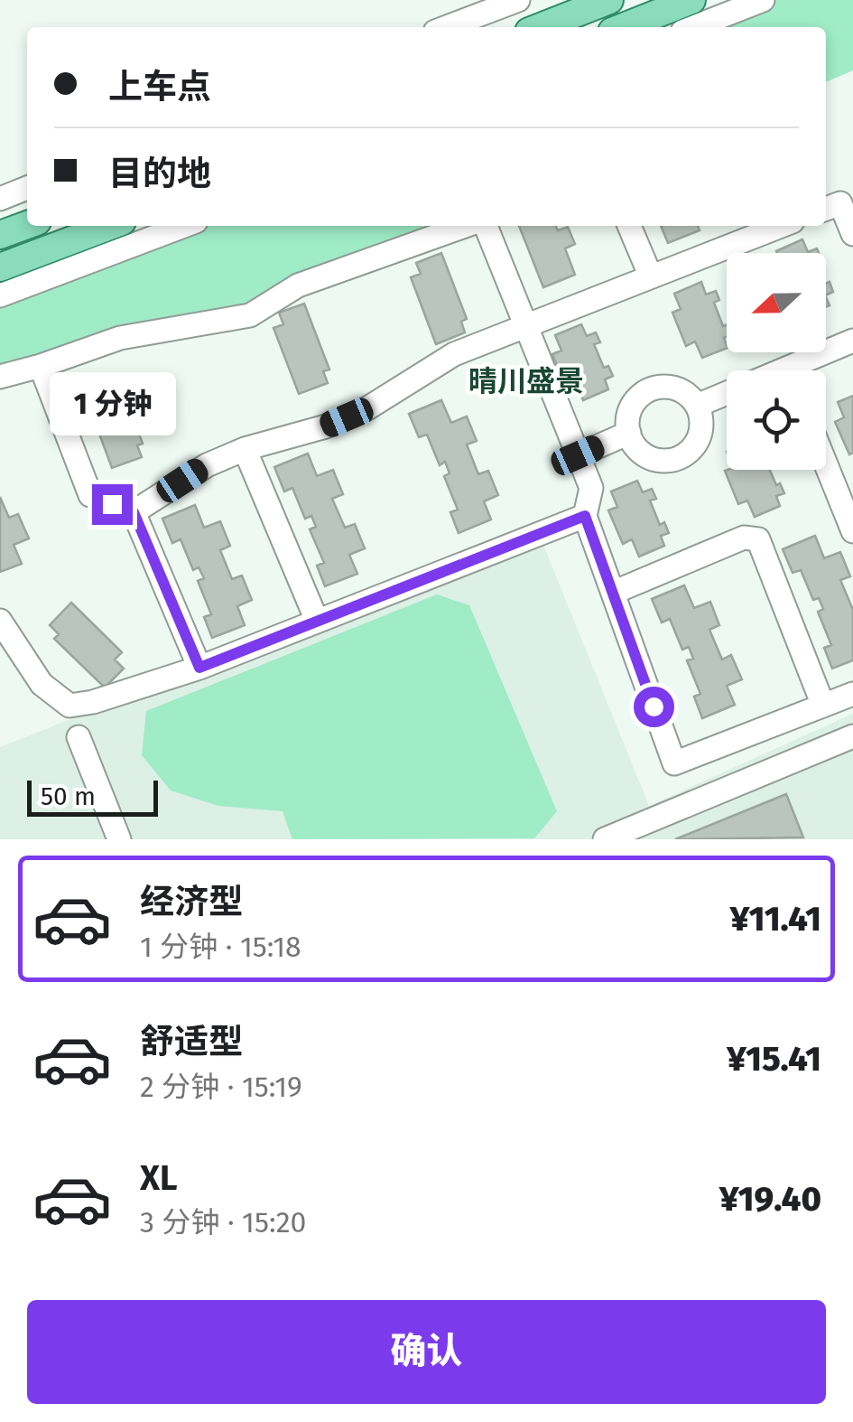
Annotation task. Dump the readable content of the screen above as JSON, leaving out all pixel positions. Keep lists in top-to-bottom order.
{
  "districts": ["晴川盛景"],
  "scale_bar": "50 m",
  "north": "left",
  "page": {
    "banner": ["上车点", "目的地"],
    "bubble": "1 分钟",
    "scale": "50 m",
    "list": [
      {
        "name": "经济型",
        "note": "1 分钟 · 15:18",
        "value": "¥11.41"
      },
      {
        "name": "舒适型",
        "note": "2 分钟 · 15:19",
        "value": "¥15.41"
      },
      {
        "name": "XL",
        "note": "3 分钟 · 15:20",
        "value": "¥19.40"
      }
    ],
    "buttons": "确认"
  }
}
